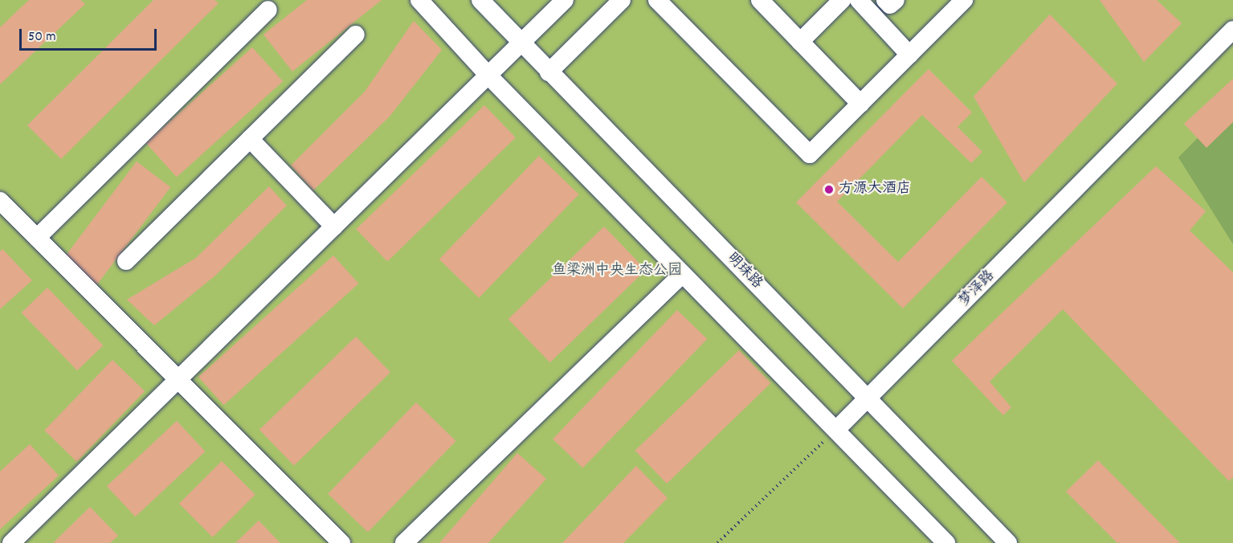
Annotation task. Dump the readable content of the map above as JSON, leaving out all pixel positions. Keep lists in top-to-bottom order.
{
  "streets": {
    "street": ["明珠路", "梦泽路"]
  },
  "crossings": [
    ["明珠路", "梦泽路"]
  ],
  "parks": ["鱼梁洲中央生态公园"],
  "places": ["方源大酒店"],
  "scale_bar": "50 m"
}
